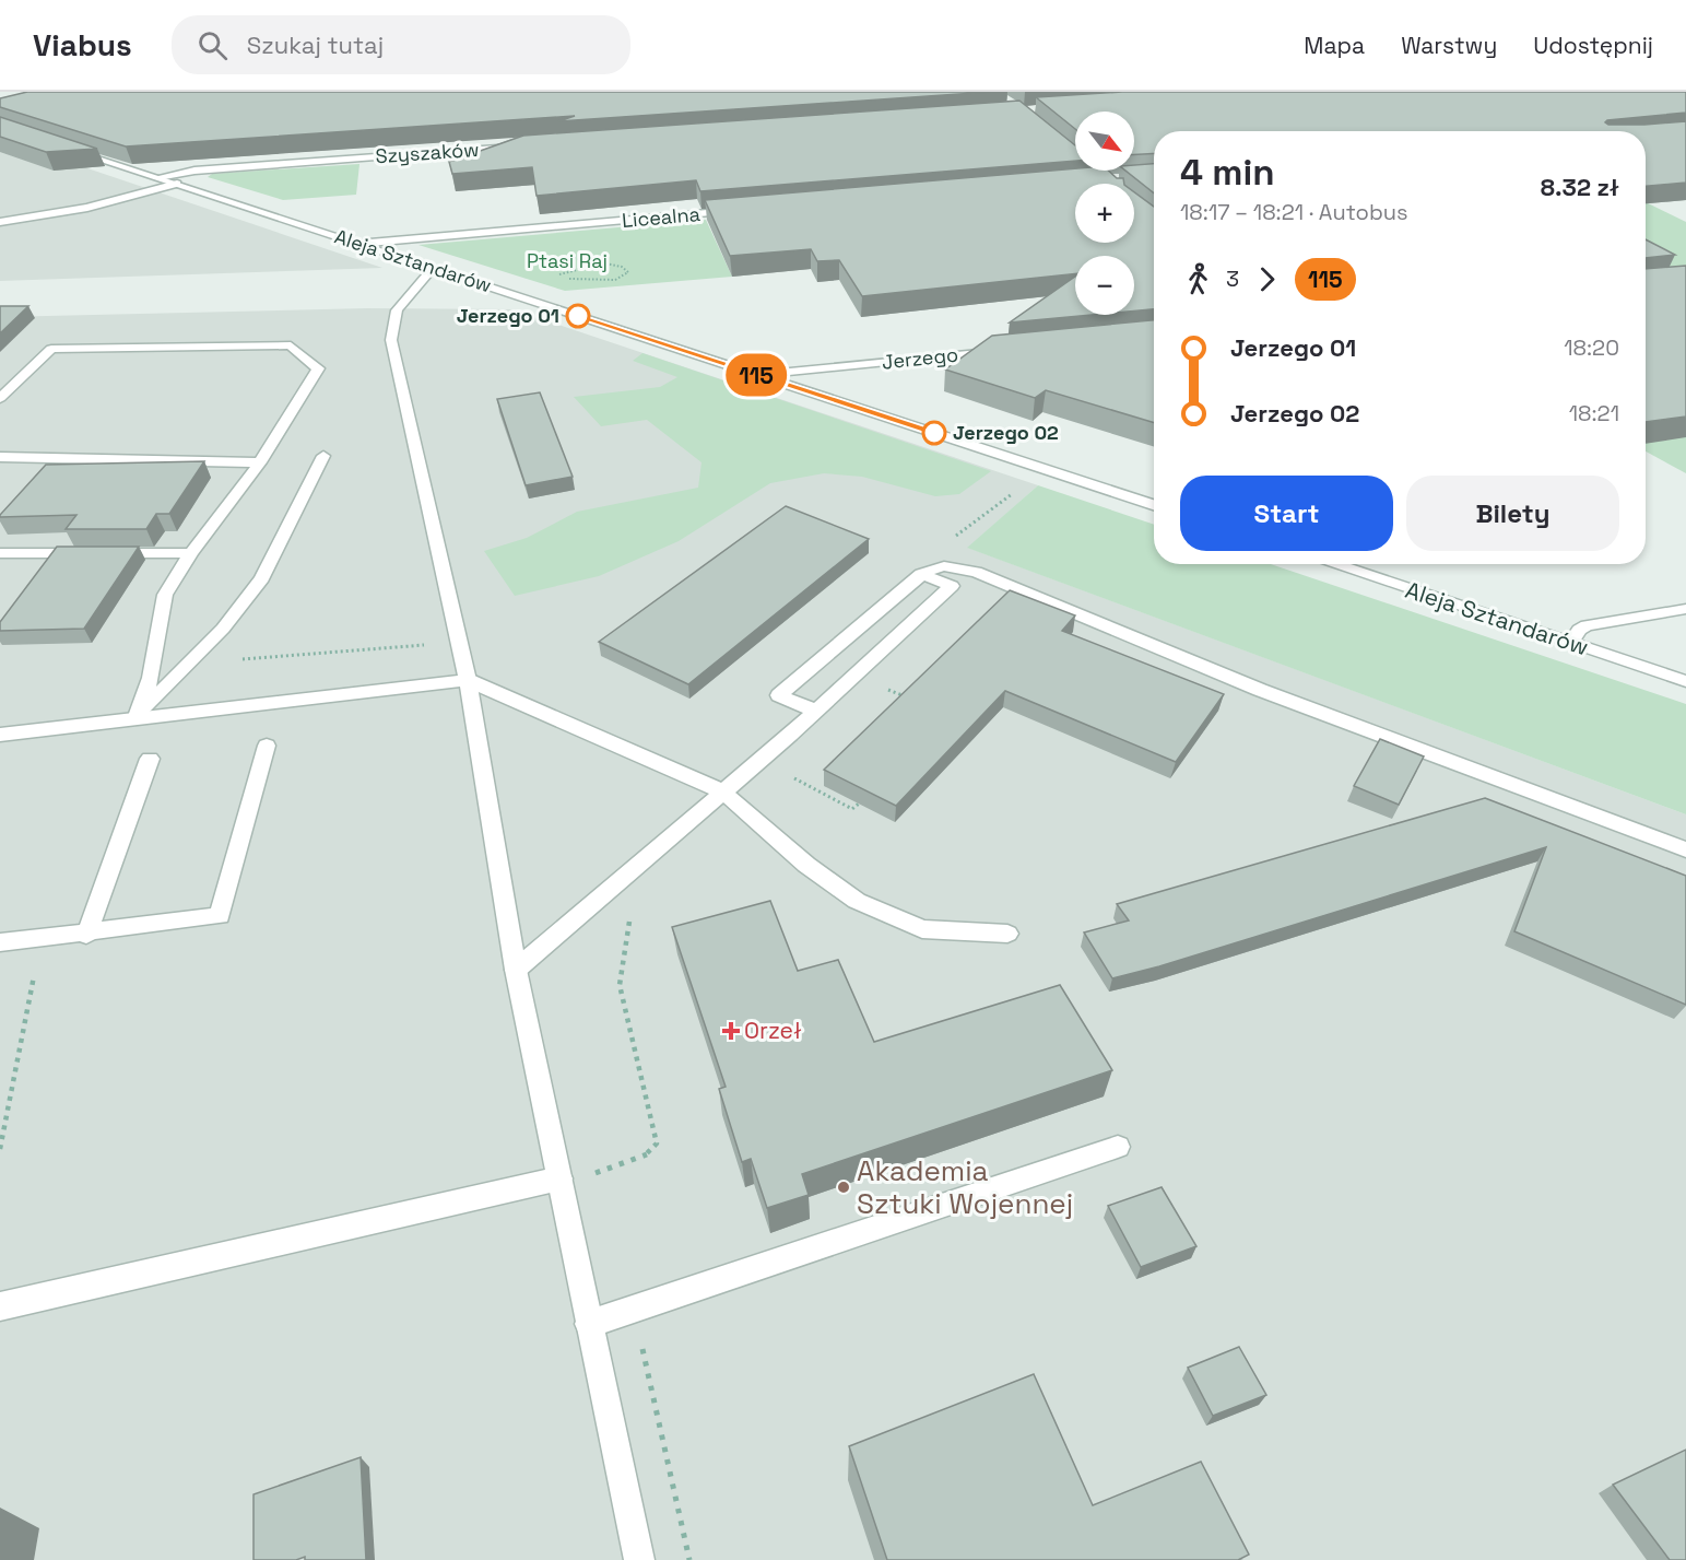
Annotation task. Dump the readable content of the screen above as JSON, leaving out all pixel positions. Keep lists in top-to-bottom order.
{
  "streets": {
    "street": [
      "Szyszaków",
      "Licealna",
      "Aleja Sztandarów",
      "Jerzego"
    ]
  },
  "crossings": [
    ["Szyszaków", "Aleja Sztandarów"],
    ["Licealna", "Aleja Sztandarów"],
    ["Aleja Sztandarów", "Jerzego"]
  ],
  "parks": ["Ptasi Raj"],
  "places": {
    "other": ["Jerzego 01", "Jerzego 02", "Akademia Sztuki Wojennej"],
    "health": ["Orzeł"]
  },
  "lines": ["bus line 115"],
  "north": "bottom right",
  "page": {
    "header": "Viabus",
    "search": "Szukaj tutaj",
    "nav": ["Mapa", "Warstwy", "Udostępnij"],
    "on_map": "115",
    "map_buttons": ["+", "−"],
    "heading": ["4 min", "18:17 – 18:21 · Autobus", "8.32 zł"],
    "legs": ["3", "115"],
    "list": [
      {
        "name": "Jerzego 01",
        "value": "18:20"
      },
      {
        "name": "Jerzego 02",
        "value": "18:21"
      }
    ],
    "buttons": ["Start", "Bilety"]
  }
}
